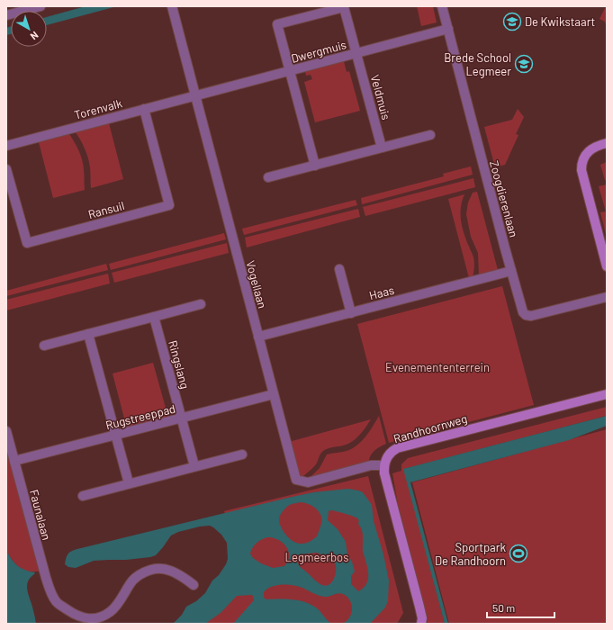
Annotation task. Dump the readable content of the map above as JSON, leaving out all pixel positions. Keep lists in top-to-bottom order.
{
  "streets": {
    "street": [
      "Dwergmuis",
      "Veldmuis",
      "Torenvalk",
      "Zoogdierenlaan",
      "Ransuil",
      "Vogellaan",
      "Haas",
      "Ringslang",
      "Rugstreeppad",
      "Randhoornweg",
      "Faunalaan"
    ]
  },
  "crossings": [
    ["Dwergmuis", "Veldmuis"],
    ["Dwergmuis", "Torenvalk"],
    ["Dwergmuis", "Zoogdierenlaan"],
    ["Dwergmuis", "Vogellaan"],
    ["Torenvalk", "Ransuil"],
    ["Torenvalk", "Vogellaan"],
    ["Zoogdierenlaan", "Haas"],
    ["Vogellaan", "Haas"],
    ["Vogellaan", "Rugstreeppad"],
    ["Vogellaan", "Randhoornweg"],
    ["Ringslang", "Rugstreeppad"],
    ["Rugstreeppad", "Faunalaan"]
  ],
  "parks": ["Evenemententerrein", "Legmeerbos"],
  "places": {
    "school or university": ["De Kwikstaart", "Brede School Legmeer"],
    "sports": ["Sportpark De Randhoorn"]
  },
  "scale_bar": "50 m",
  "north": "bottom right"
}
